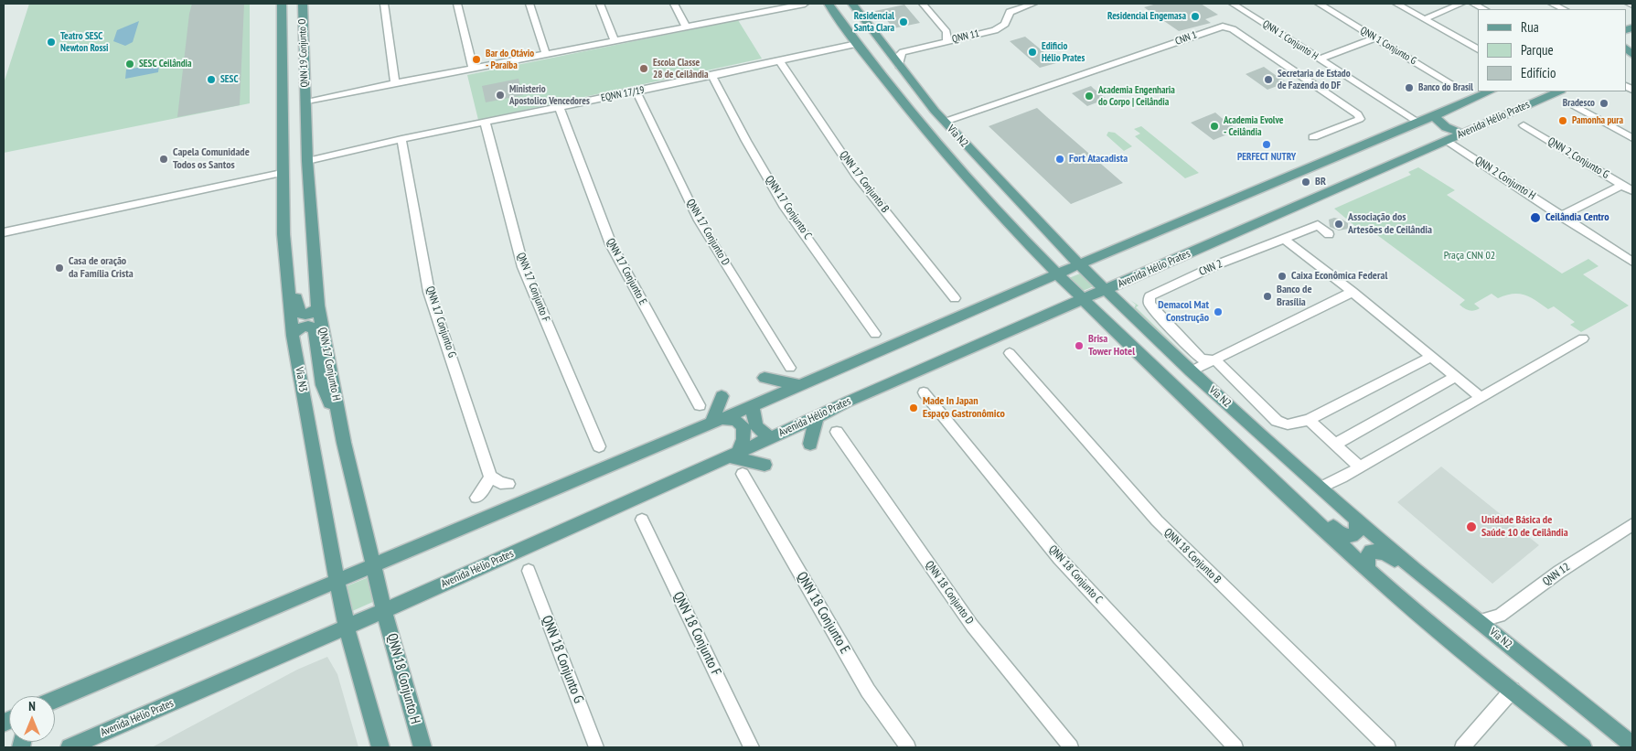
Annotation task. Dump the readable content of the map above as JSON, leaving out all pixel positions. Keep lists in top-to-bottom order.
{
  "streets": {
    "main road": [
      "QNN 19 Conjunto O",
      "Avenida Hélio Prates",
      "Via N2",
      "QNN 17 Conjunto H",
      "Via N3",
      "QNN 18 Conjunto H"
    ],
    "street": [
      "QNN 11",
      "CNN 1",
      "QNN 1 Conjunto H",
      "QNN 1 Conjunto G",
      "EQNN 17/19",
      "QNN 2 Conjunto G",
      "QNN 2 Conjunto H",
      "QNN 17 Conjunto B",
      "QNN 17 Conjunto C",
      "QNN 17 Conjunto D",
      "CNN 2",
      "QNN 17 Conjunto E",
      "QNN 17 Conjunto F",
      "QNN 17 Conjunto G",
      "QNN 18 Conjunto B",
      "QNN 18 Conjunto C",
      "QNN 12",
      "QNN 18 Conjunto D",
      "QNN 18 Conjunto E",
      "QNN 18 Conjunto F",
      "QNN 18 Conjunto G"
    ]
  },
  "crossings": [
    ["QNN 11", "Via N2"],
    ["CNN 1", "Via N2"],
    ["EQNN 17/19", "Via N2"],
    ["EQNN 17/19", "QNN 17 Conjunto B"],
    ["EQNN 17/19", "QNN 17 Conjunto C"],
    ["EQNN 17/19", "QNN 17 Conjunto D"],
    ["EQNN 17/19", "QNN 17 Conjunto E"],
    ["EQNN 17/19", "QNN 17 Conjunto F"],
    ["EQNN 17/19", "QNN 17 Conjunto G"],
    ["EQNN 17/19", "QNN 17 Conjunto H"],
    ["Avenida Hélio Prates", "Via N2"],
    ["Avenida Hélio Prates", "QNN 2 Conjunto H"],
    ["Avenida Hélio Prates", "Via N3"],
    ["Avenida Hélio Prates", "QNN 18 Conjunto H"],
    ["Via N2", "QNN 12"]
  ],
  "parks": ["Praça CNN 02"],
  "places": [
    "Residencial Engemasa",
    "Residencial Santa Clara",
    "Teatro SESC Newton Rossi",
    "Edificio Hélio Prates",
    "Bar do Otávio - Paraíba",
    "SESC Ceilândia",
    "Escola Classe 28 de Ceilândia",
    "SESC",
    "Secretaria de Estado de Fazenda do DF",
    "Banco do Brasil",
    "Ministerio Apostolico Vencedores",
    "Academia Engenharia do Corpo | Ceilândia",
    "Bradesco",
    "Pamonha pura",
    "Academia Evolve - Ceilândia",
    "PERFECT NUTRY",
    "Capela Comunidade Todos os Santos",
    "Fort Atacadista",
    "BR",
    "Ceilândia Centro",
    "Associação dos Artesões de Ceilândia",
    "Casa de oração da Família Crista",
    "Caixa Econômica Federal",
    "Banco de Brasília",
    "Demacol Mat Construção",
    "Brisa Tower Hotel",
    "Made In Japan Espaço Gastronômico",
    "Unidade Básica de Saúde 10 de Ceilândia"
  ],
  "legend": ["Rua", "Parque", "Edifício"],
  "north": "top"
}
